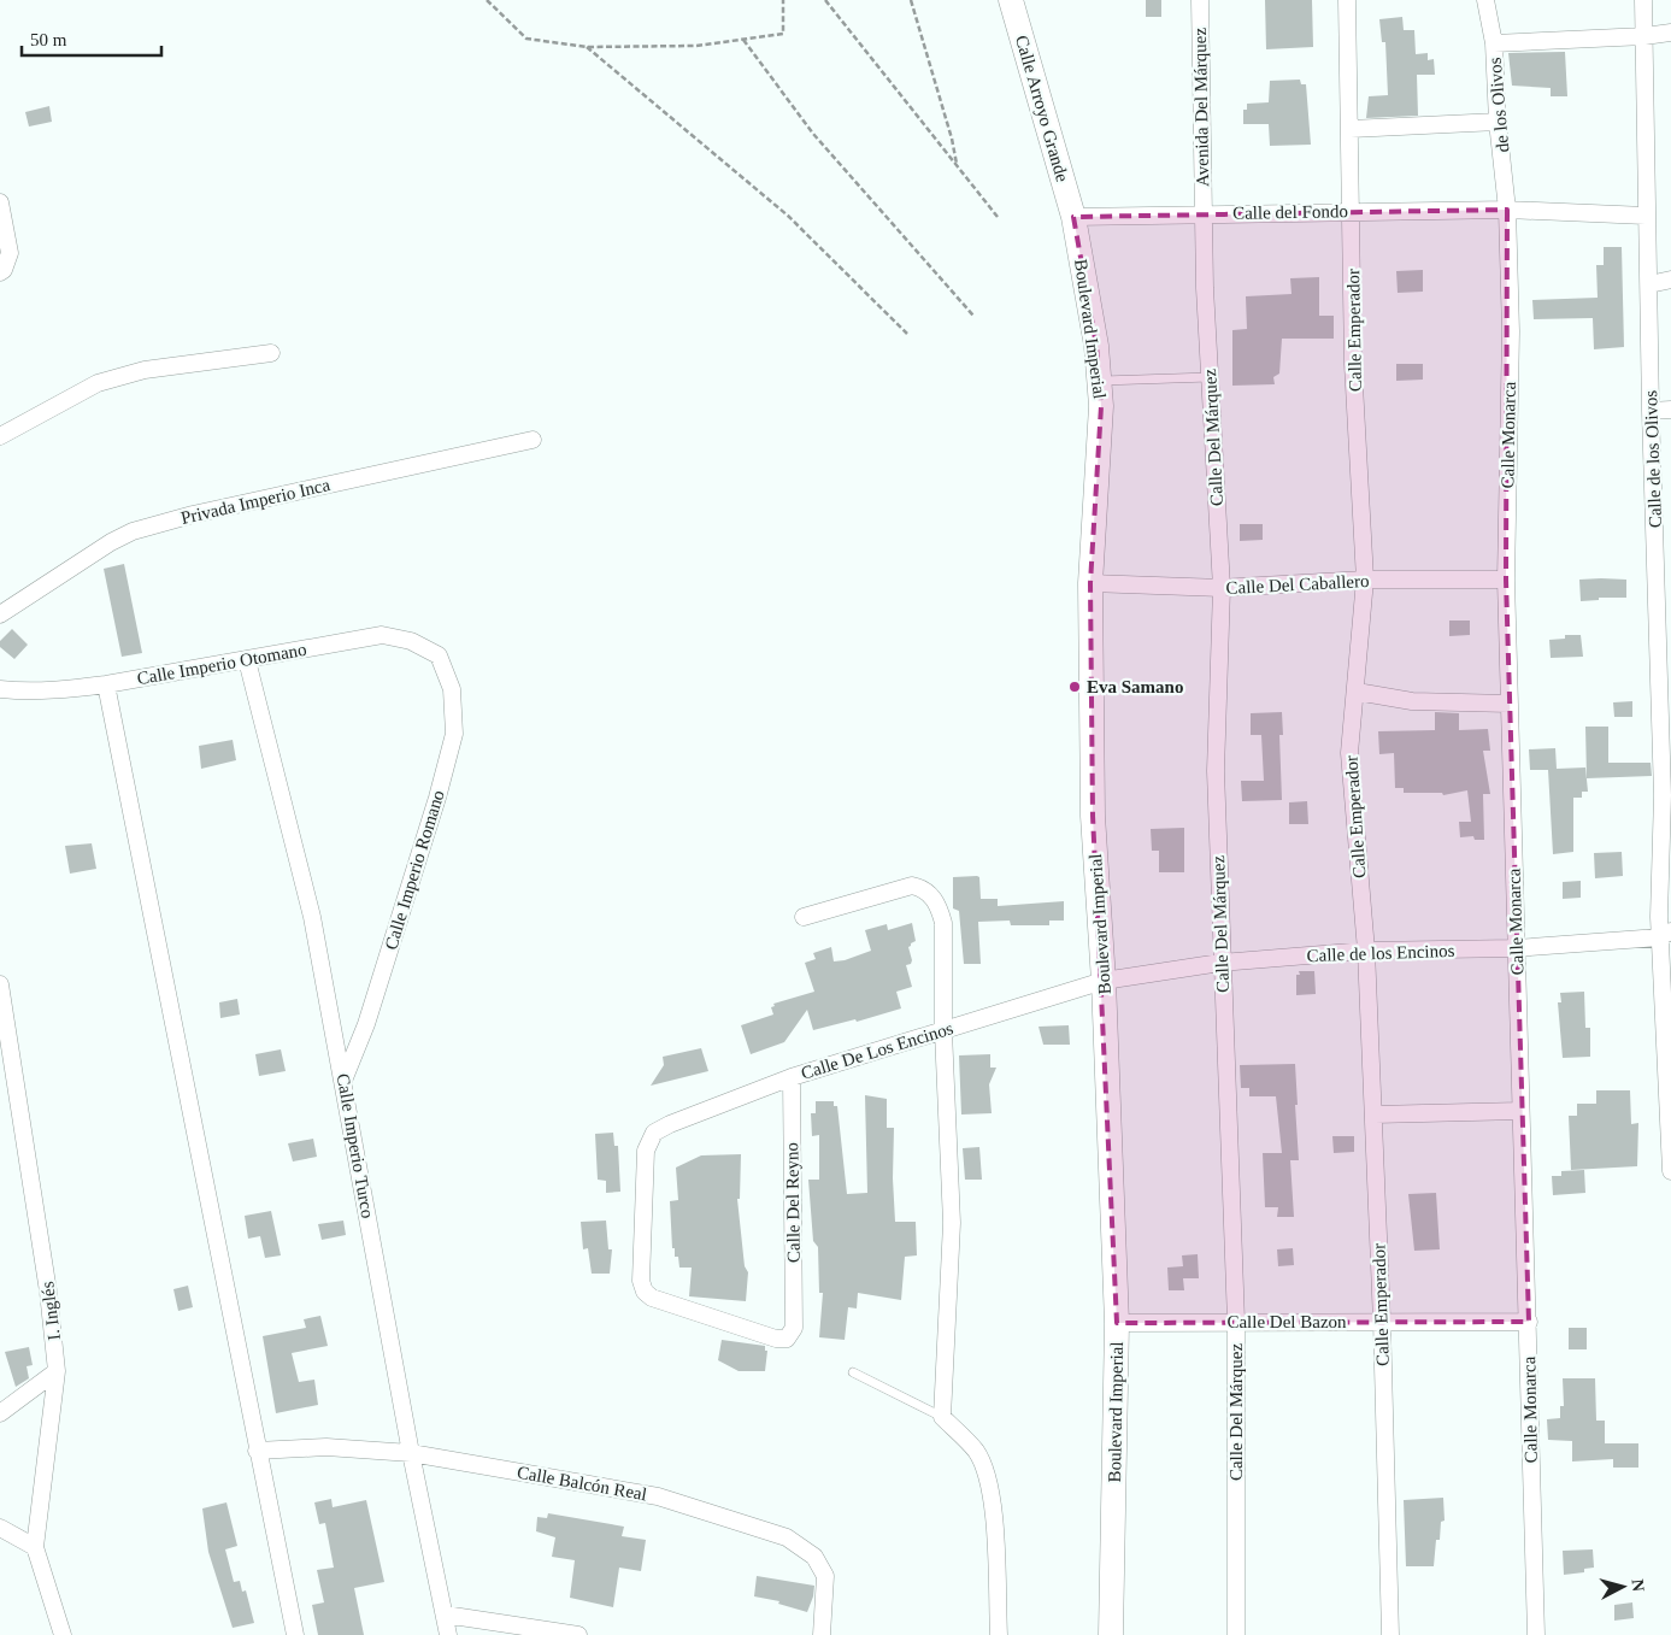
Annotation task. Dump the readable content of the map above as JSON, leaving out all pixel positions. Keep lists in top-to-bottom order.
{
  "streets": {
    "street": [
      "de los Olivos",
      "Avenida Del Márquez",
      "Calle Arroyo Grande",
      "Calle del Fondo",
      "Boulevard Imperial",
      "Calle Emperador",
      "Calle Monarca",
      "Calle Del Márquez",
      "Calle de los Olivos",
      "Privada Imperio Inca",
      "Calle Del Caballero",
      "Calle Imperio Otomano",
      "Calle Imperio Romano",
      "Calle de los Encinos",
      "Calle De Los Encinos",
      "Calle Imperio Turco",
      "Calle Del Reyno",
      "I. Inglés",
      "Calle Del Bazon",
      "Calle Balcón Real"
    ]
  },
  "crossings": [
    ["de los Olivos", "Calle del Fondo"],
    ["de los Olivos", "Calle Monarca"],
    ["Avenida Del Márquez", "Calle del Fondo"],
    ["Avenida Del Márquez", "Calle Del Márquez"],
    ["Calle Arroyo Grande", "Calle del Fondo"],
    ["Calle Arroyo Grande", "Boulevard Imperial"],
    ["Calle del Fondo", "Boulevard Imperial"],
    ["Calle del Fondo", "Calle Emperador"],
    ["Calle del Fondo", "Calle Monarca"],
    ["Calle del Fondo", "Calle Del Márquez"],
    ["Calle del Fondo", "Calle de los Olivos"],
    ["Boulevard Imperial", "Calle Del Caballero"],
    ["Boulevard Imperial", "Calle de los Encinos"],
    ["Boulevard Imperial", "Calle De Los Encinos"],
    ["Boulevard Imperial", "Calle Del Bazon"],
    ["Calle Emperador", "Calle Del Caballero"],
    ["Calle Emperador", "Calle de los Encinos"],
    ["Calle Emperador", "Calle Del Bazon"],
    ["Calle Monarca", "Calle Del Caballero"],
    ["Calle Monarca", "Calle de los Encinos"],
    ["Calle Monarca", "Calle Del Bazon"],
    ["Calle Del Márquez", "Calle Del Caballero"],
    ["Calle Del Márquez", "Calle de los Encinos"],
    ["Calle Del Márquez", "Calle Del Bazon"],
    ["Calle de los Olivos", "Calle de los Encinos"],
    ["Calle Imperio Otomano", "Calle Imperio Romano"],
    ["Calle Imperio Otomano", "Calle Imperio Turco"],
    ["Calle Imperio Romano", "Calle Imperio Turco"],
    ["Calle de los Encinos", "Calle De Los Encinos"],
    ["Calle De Los Encinos", "Calle Del Reyno"],
    ["Calle Imperio Turco", "Calle Balcón Real"]
  ],
  "places": ["Eva Samano"],
  "scale_bar": "50 m",
  "north": "right"
}
